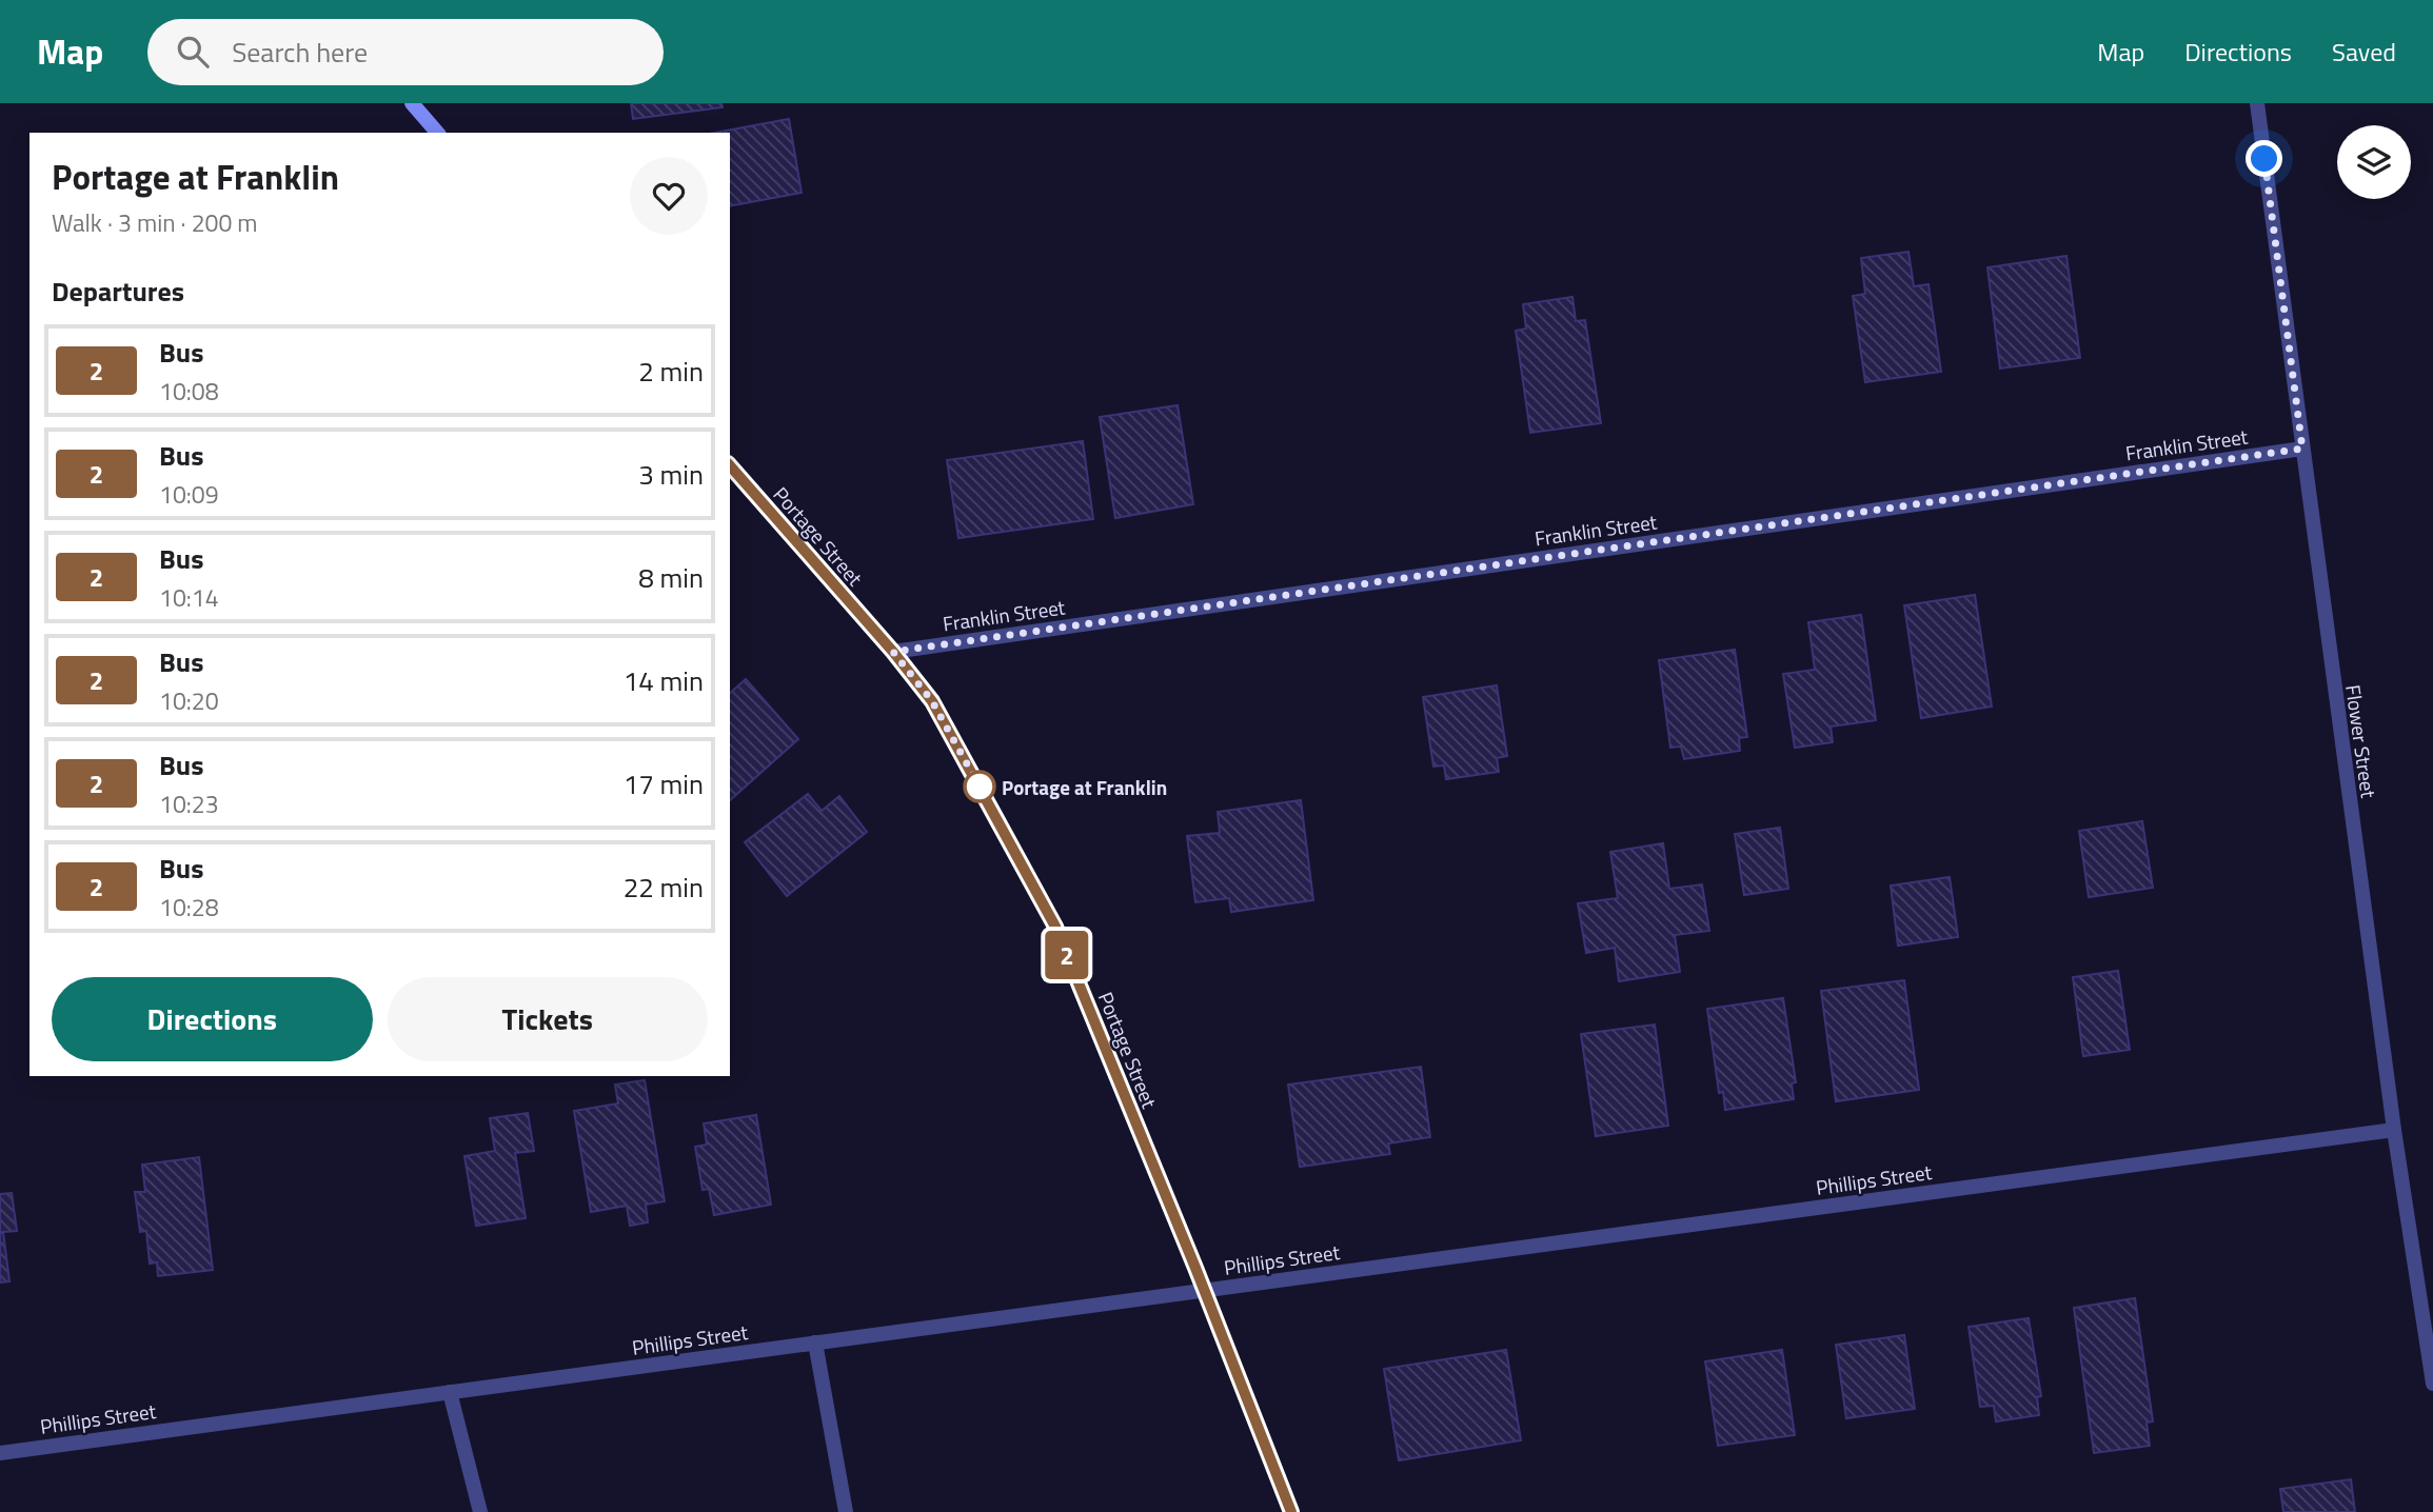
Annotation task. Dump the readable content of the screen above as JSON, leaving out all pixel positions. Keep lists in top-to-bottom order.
{
  "streets": {
    "main road": ["Portage Street"],
    "street": ["Franklin Street", "Flower Street", "Phillips Street"]
  },
  "crossings": [
    ["Franklin Street", "Portage Street"],
    ["Franklin Street", "Flower Street"],
    ["Portage Street", "Phillips Street"],
    ["Flower Street", "Phillips Street"]
  ],
  "places": ["Portage at Franklin"],
  "lines": ["bus line 2"],
  "page": {
    "header": "Map",
    "search": "Search here",
    "nav": ["Map", "Directions", "Saved"],
    "on_map": "2",
    "heading": [
      ["Portage at Franklin", "Walk · 3 min · 200 m"],
      "Departures"
    ],
    "list": [
      {
        "mark": "2",
        "name": "Bus",
        "note": "10:08",
        "value": "2 min"
      },
      {
        "mark": "2",
        "name": "Bus",
        "note": "10:09",
        "value": "3 min"
      },
      {
        "mark": "2",
        "name": "Bus",
        "note": "10:14",
        "value": "8 min"
      },
      {
        "mark": "2",
        "name": "Bus",
        "note": "10:20",
        "value": "14 min"
      },
      {
        "mark": "2",
        "name": "Bus",
        "note": "10:23",
        "value": "17 min"
      },
      {
        "mark": "2",
        "name": "Bus",
        "note": "10:28",
        "value": "22 min"
      }
    ],
    "buttons": ["Directions", "Tickets"]
  }
}
